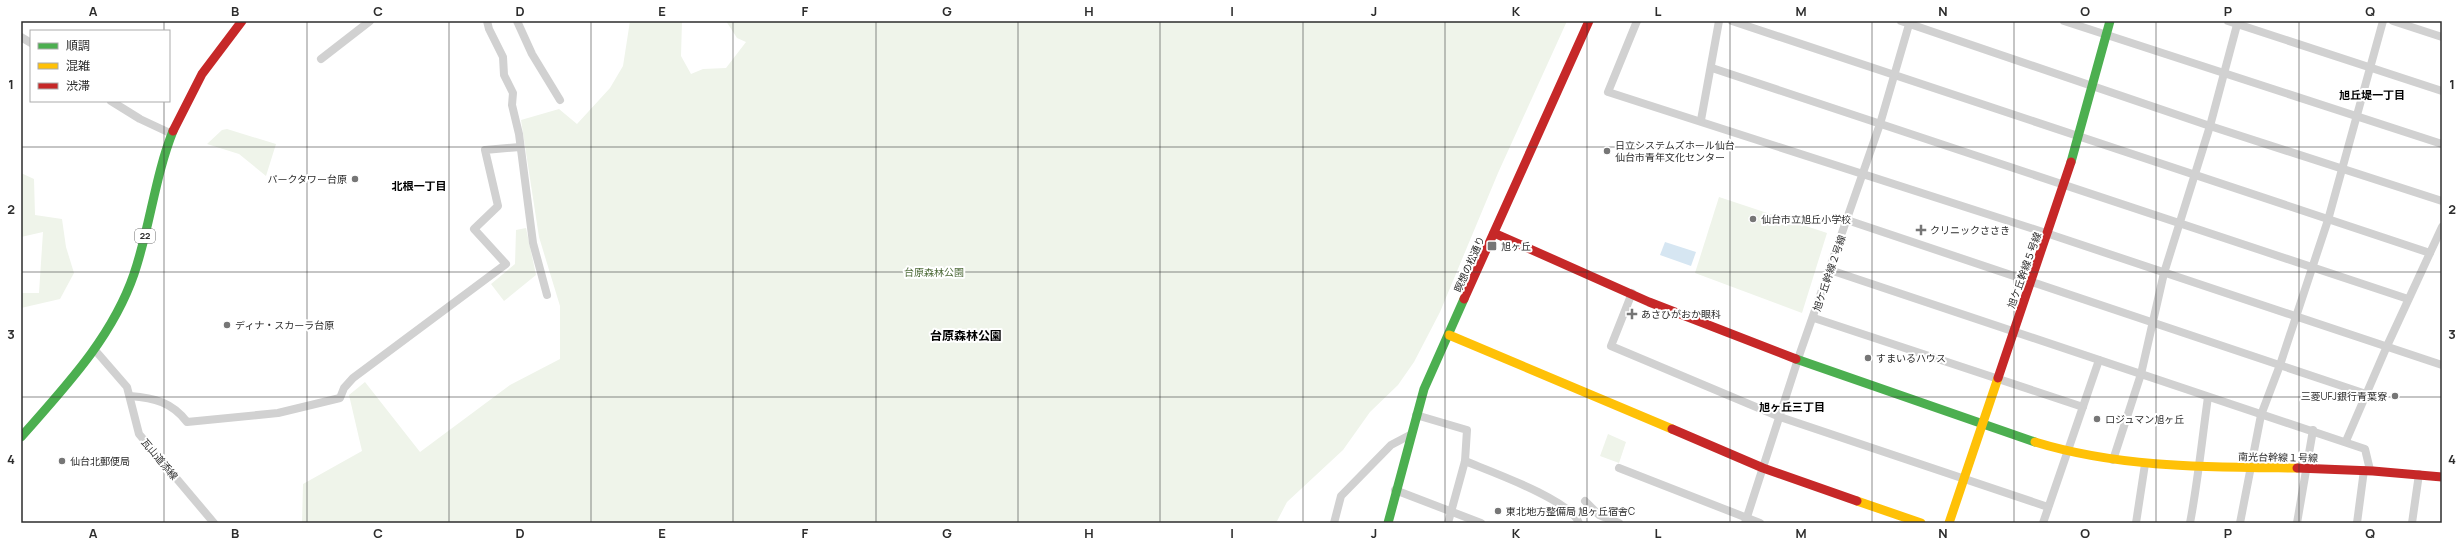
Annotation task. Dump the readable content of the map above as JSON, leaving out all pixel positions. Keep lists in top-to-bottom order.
{
  "streets": {
    "street": [
      "22",
      "瞑想の松通り",
      "旭ケ丘幹線５号線",
      "旭ケ丘幹線２号線",
      "南光台幹線１号線",
      "瓦山道添線"
    ]
  },
  "crossings": [
    ["22", "瓦山道添線"],
    ["瞑想の松通り", "南光台幹線１号線"],
    ["旭ケ丘幹線５号線", "南光台幹線１号線"],
    ["旭ケ丘幹線２号線", "南光台幹線１号線"]
  ],
  "districts": [
    "旭丘堤一丁目",
    "北根一丁目",
    "台原森林公園",
    "旭ヶ丘三丁目"
  ],
  "parks": ["台原森林公園"],
  "places": {
    "other": [
      "日立システムズホール仙台 仙台市青年文化センター",
      "パークタワー台原",
      "仙台市立旭丘小学校",
      "ディナ・スカーラ台原",
      "すまいるハウス",
      "三菱UFJ銀行青葉寮",
      "ロジュマン旭ヶ丘",
      "仙台北郵便局",
      "東北地方整備局 旭ヶ丘宿舎C"
    ],
    "health": ["クリニックささき", "あさひがおか眼科"],
    "transit": ["旭ヶ丘"]
  },
  "legend": ["順調", "混雑", "渋滞"],
  "grid": {
    "columns": [
      "A",
      "B",
      "C",
      "D",
      "E",
      "F",
      "G",
      "H",
      "I",
      "J",
      "K",
      "L",
      "M",
      "N",
      "O",
      "P",
      "Q"
    ],
    "rows": [
      "1",
      "2",
      "3",
      "4"
    ]
  }
}
